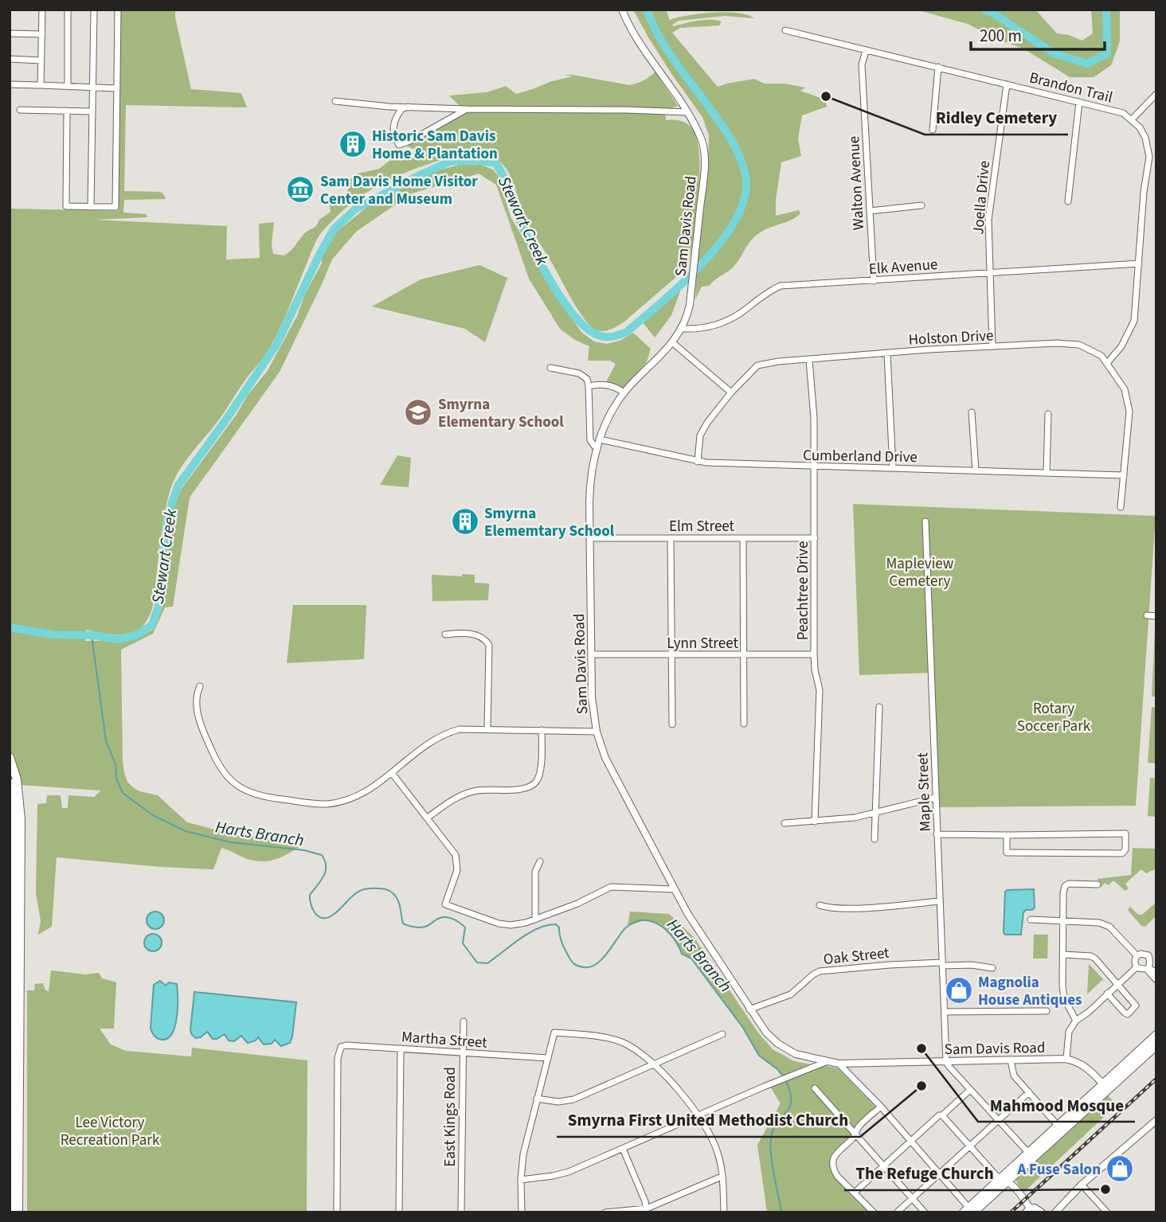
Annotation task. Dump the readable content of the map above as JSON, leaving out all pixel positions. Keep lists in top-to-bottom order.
{
  "streets": {
    "street": [
      "Brandon Trail",
      "Walton Avenue",
      "Joella Drive",
      "Sam Davis Road",
      "Elk Avenue",
      "Holston Drive",
      "Cumberland Drive",
      "Elm Street",
      "Peachtree Drive",
      "Lynn Street",
      "Maple Street",
      "Oak Street",
      "Martha Street",
      "East Kings Road"
    ]
  },
  "crossings": [
    ["Brandon Trail", "Walton Avenue"],
    ["Brandon Trail", "Joella Drive"],
    ["Walton Avenue", "Elk Avenue"],
    ["Joella Drive", "Elk Avenue"],
    ["Joella Drive", "Holston Drive"],
    ["Sam Davis Road", "Elk Avenue"],
    ["Sam Davis Road", "Cumberland Drive"],
    ["Sam Davis Road", "Elm Street"],
    ["Sam Davis Road", "Lynn Street"],
    ["Sam Davis Road", "Maple Street"],
    ["Sam Davis Road", "Oak Street"],
    ["Holston Drive", "Cumberland Drive"],
    ["Holston Drive", "Peachtree Drive"],
    ["Cumberland Drive", "Peachtree Drive"],
    ["Elm Street", "Peachtree Drive"],
    ["Peachtree Drive", "Lynn Street"],
    ["Maple Street", "Oak Street"],
    ["Martha Street", "East Kings Road"]
  ],
  "water": ["Stewart Creek", "Harts Branch"],
  "parks": ["Mapleview Cemetery", "Rotary Soccer Park", "Lee Victory Recreation Park"],
  "places": {
    "other": [
      "Ridley Cemetery",
      "Mahmood Mosque",
      "Smyrna First United Methodist Church",
      "The Refuge Church"
    ],
    "building": ["Historic Sam Davis Home & Plantation", "Smyrna Elememtary School"],
    "museum": ["Sam Davis Home Visitor Center and Museum"],
    "school or university": ["Smyrna Elementary School"],
    "shop": ["Magnolia House Antiques", "A Fuse Salon"]
  },
  "scale_bar": "200 m"
}
